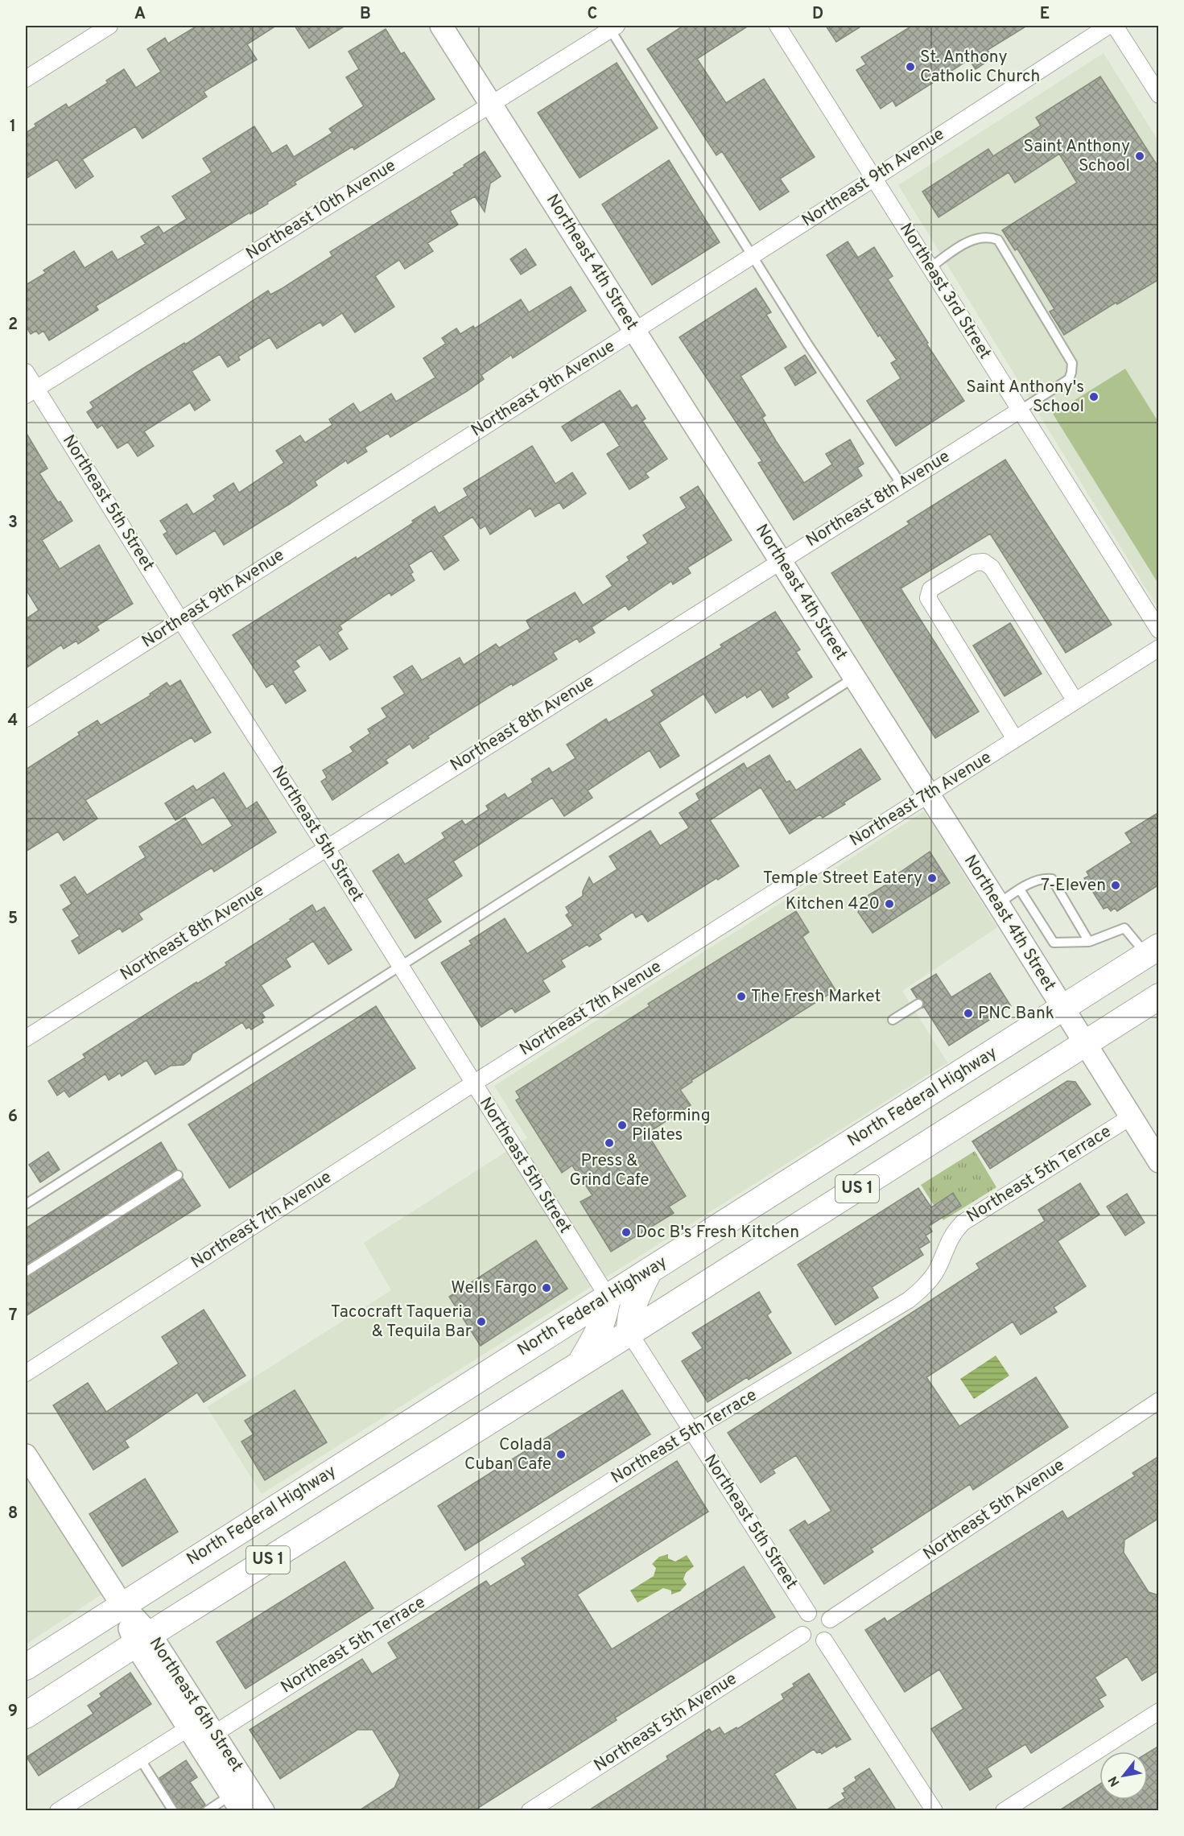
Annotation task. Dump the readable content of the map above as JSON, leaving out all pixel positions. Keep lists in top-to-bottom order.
{
  "streets": {
    "main road": ["North Federal Highway", "US 1"],
    "street": [
      "Northeast 9th Avenue",
      "Northeast 10th Avenue",
      "Northeast 4th Street",
      "Northeast 3rd Street",
      "Northeast 8th Avenue",
      "Northeast 5th Street",
      "Northeast 7th Avenue",
      "Northeast 5th Terrace",
      "Northeast 5th Avenue",
      "Northeast 6th Street"
    ]
  },
  "crossings": [
    ["Northeast 9th Avenue", "Northeast 4th Street"],
    ["Northeast 9th Avenue", "Northeast 3rd Street"],
    ["Northeast 9th Avenue", "Northeast 5th Street"],
    ["Northeast 10th Avenue", "Northeast 4th Street"],
    ["Northeast 10th Avenue", "Northeast 5th Street"],
    ["Northeast 4th Street", "Northeast 8th Avenue"],
    ["Northeast 4th Street", "Northeast 7th Avenue"],
    ["Northeast 4th Street", "North Federal Highway"],
    ["Northeast 4th Street", "Northeast 5th Terrace"],
    ["Northeast 4th Street", "US 1"],
    ["Northeast 3rd Street", "Northeast 8th Avenue"],
    ["Northeast 8th Avenue", "Northeast 5th Street"],
    ["Northeast 5th Street", "Northeast 7th Avenue"],
    ["Northeast 5th Street", "North Federal Highway"],
    ["Northeast 5th Street", "Northeast 5th Terrace"],
    ["Northeast 5th Street", "US 1"],
    ["Northeast 5th Street", "Northeast 5th Avenue"],
    ["North Federal Highway", "Northeast 6th Street"],
    ["Northeast 5th Terrace", "Northeast 6th Street"],
    ["US 1", "Northeast 6th Street"]
  ],
  "places": [
    "St. Anthony Catholic Church",
    "Saint Anthony School",
    "Saint Anthony's School",
    "Temple Street Eatery",
    "7-Eleven",
    "Kitchen 420",
    "The Fresh Market",
    "PNC Bank",
    "Reforming Pilates",
    "Press & Grind Cafe",
    "Doc B's Fresh Kitchen",
    "Wells Fargo",
    "Tacocraft Taqueria & Tequila Bar",
    "Colada Cuban Cafe"
  ],
  "north": "bottom left",
  "grid": {
    "columns": [
      "A",
      "B",
      "C",
      "D",
      "E"
    ],
    "rows": [
      "1",
      "2",
      "3",
      "4",
      "5",
      "6",
      "7",
      "8",
      "9"
    ]
  }
}
